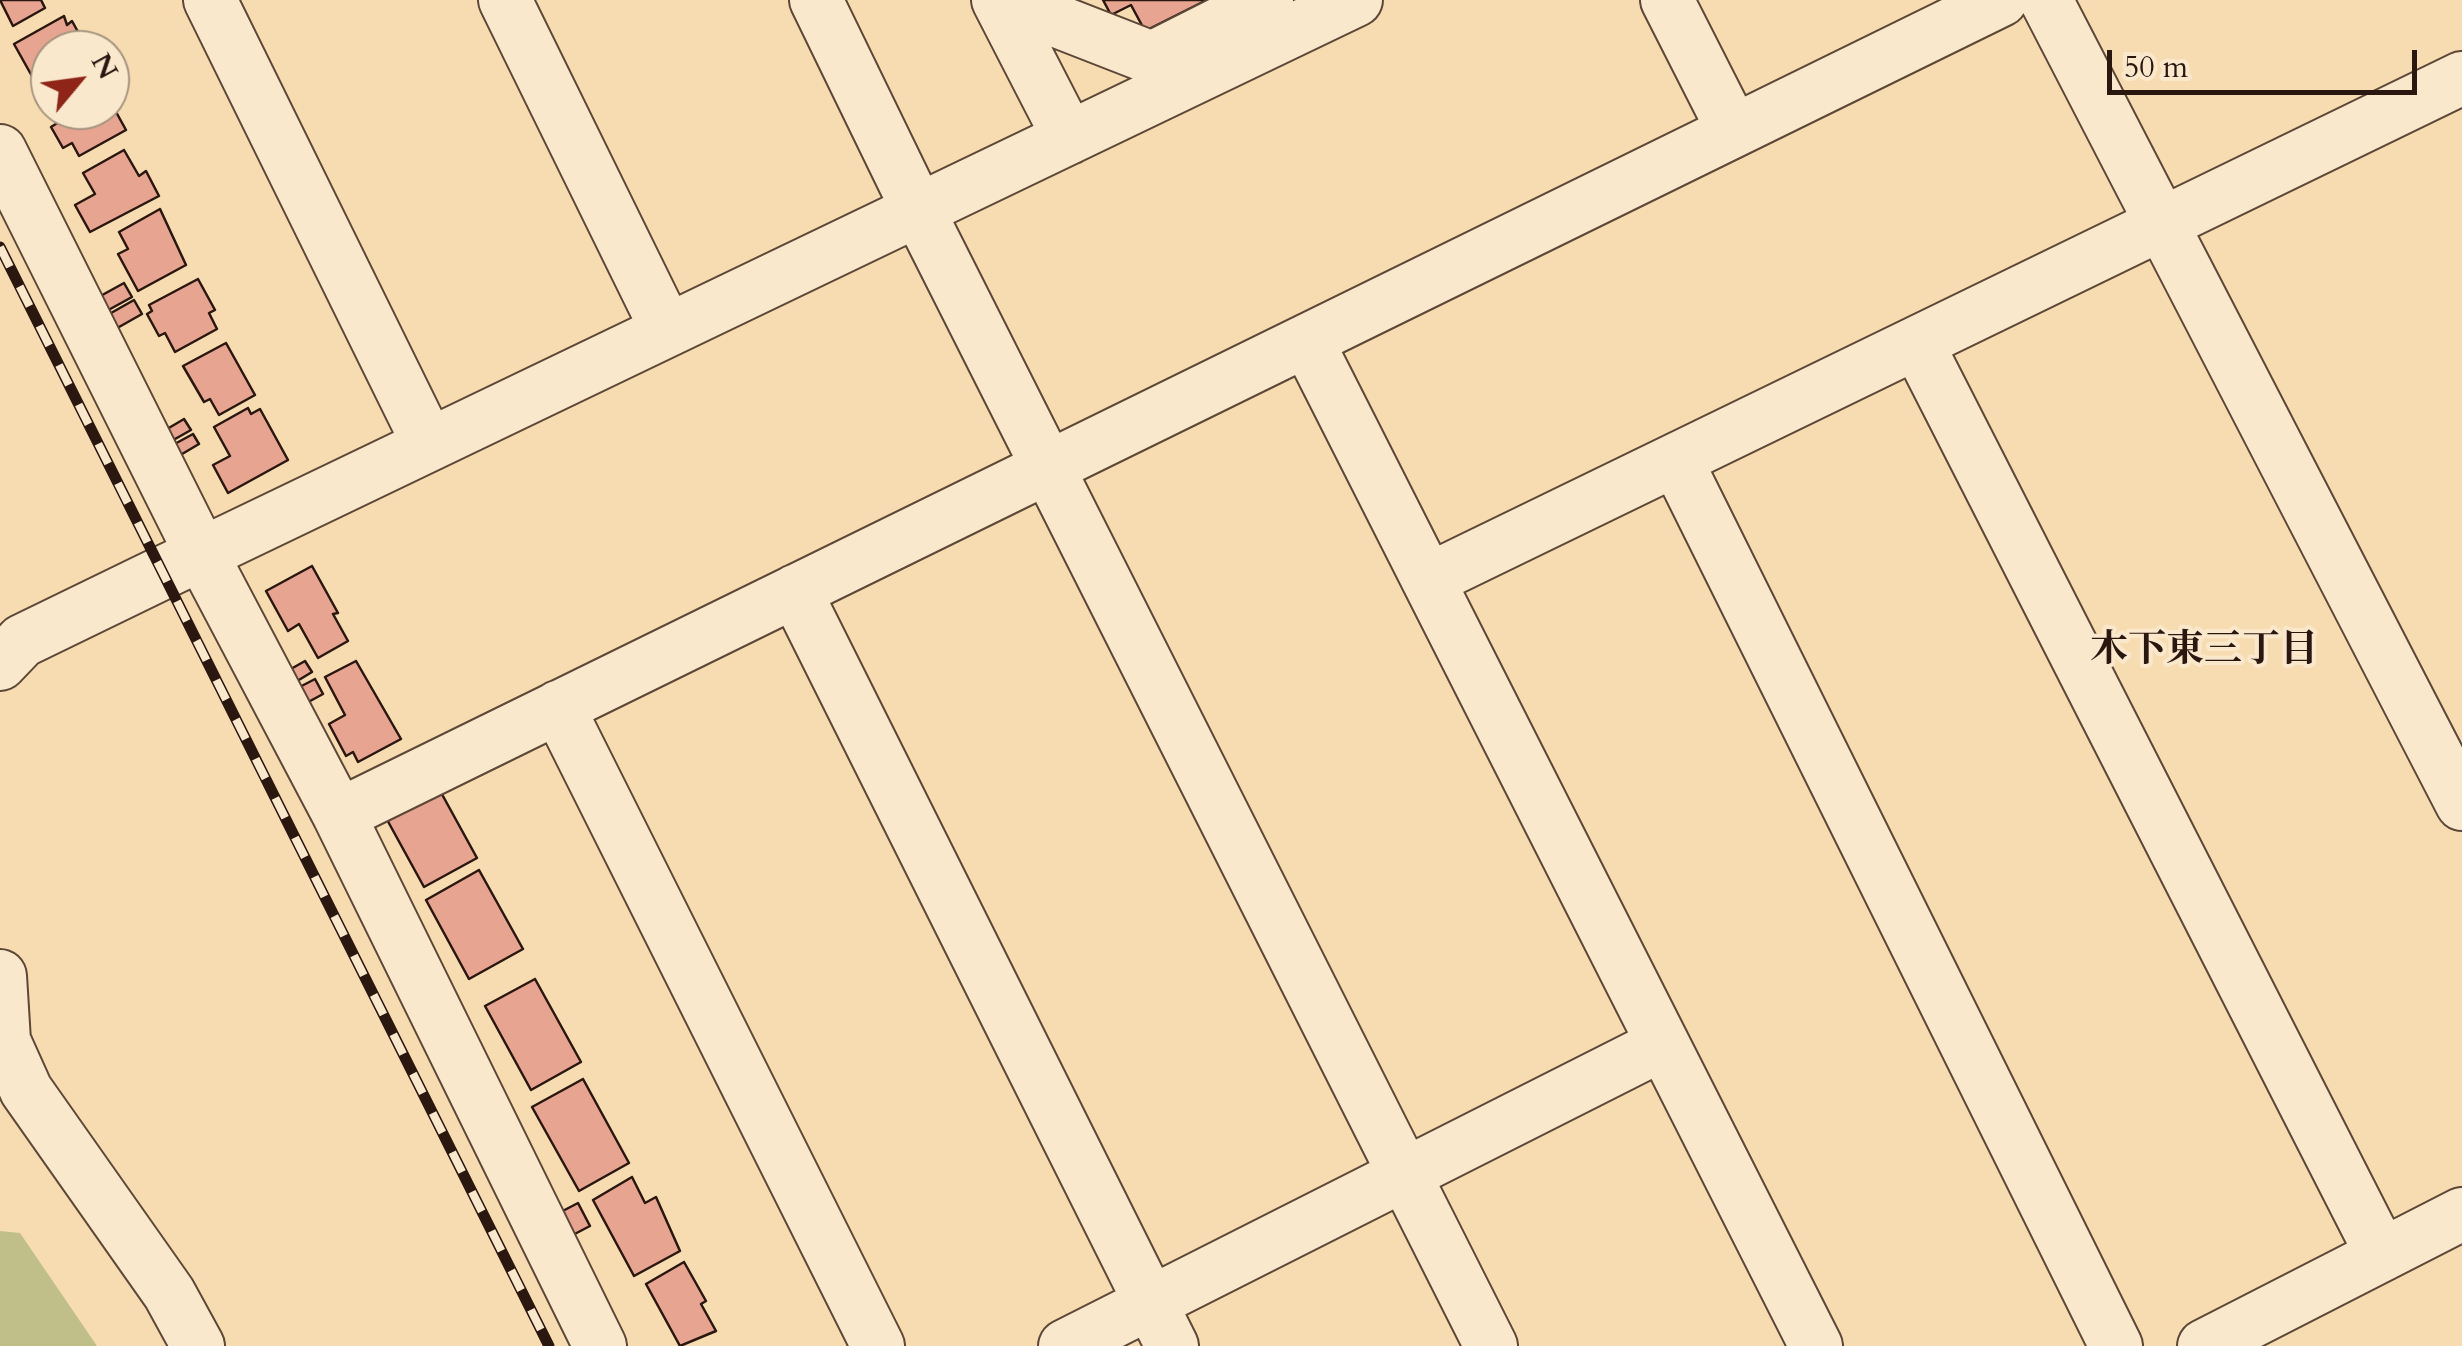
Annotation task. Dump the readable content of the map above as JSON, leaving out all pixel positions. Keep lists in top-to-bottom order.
{
  "districts": ["木下東三丁目"],
  "scale_bar": "50 m",
  "north": "top right"
}
